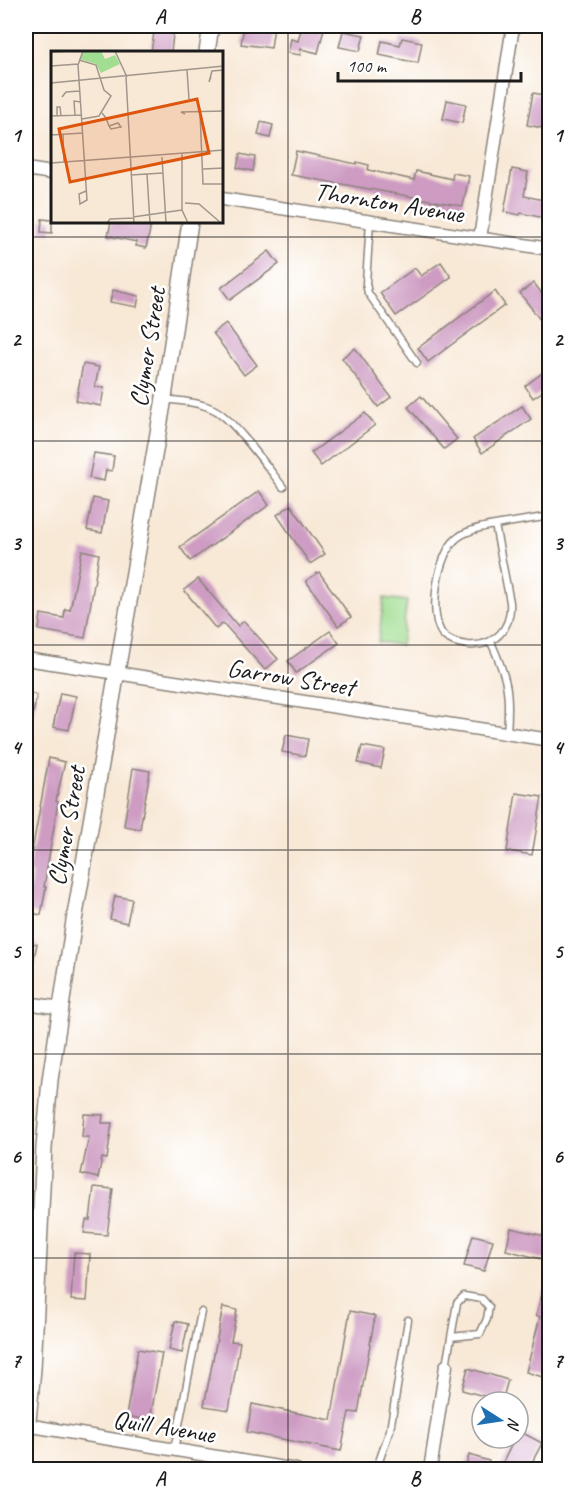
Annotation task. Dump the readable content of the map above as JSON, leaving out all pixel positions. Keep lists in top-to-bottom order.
{
  "streets": {
    "street": [
      "Thornton Avenue",
      "Clymer Street",
      "Garrow Street",
      "Quill Avenue"
    ]
  },
  "crossings": [
    ["Clymer Street", "Garrow Street"],
    ["Clymer Street", "Quill Avenue"]
  ],
  "scale_bar": "100 m",
  "north": "right",
  "grid": {
    "columns": ["A", "B"],
    "rows": [
      "1",
      "2",
      "3",
      "4",
      "5",
      "6",
      "7"
    ]
  }
}
